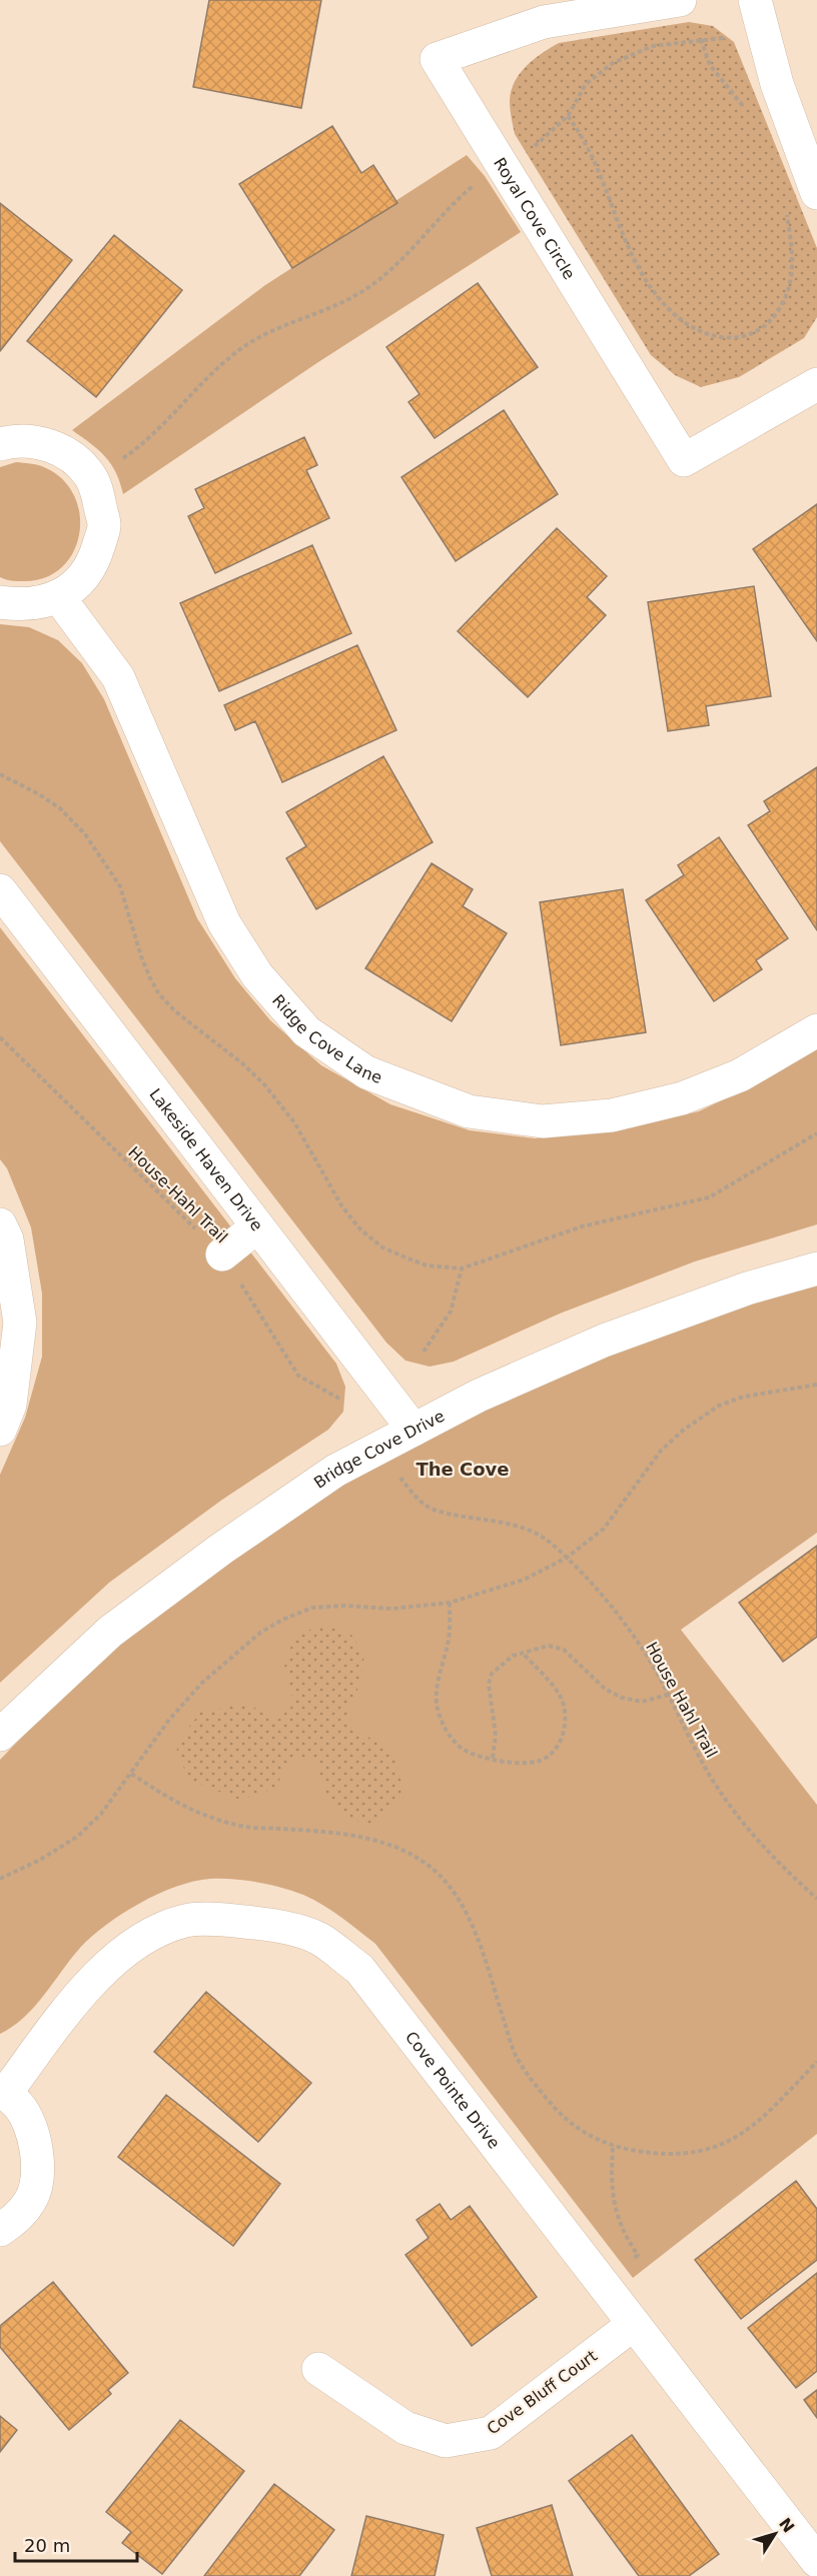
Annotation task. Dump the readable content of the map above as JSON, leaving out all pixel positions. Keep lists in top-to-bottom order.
{
  "streets": {
    "street": [
      "Royal Cove Circle",
      "Ridge Cove Lane",
      "Lakeside Haven Drive",
      "Bridge Cove Drive",
      "Cove Pointe Drive",
      "Cove Bluff Court"
    ],
    "path": ["House-Hahl Trail", "House Hahl Trail"]
  },
  "crossings": [
    ["Lakeside Haven Drive", "Bridge Cove Drive"],
    ["Cove Pointe Drive", "Cove Bluff Court"]
  ],
  "districts": ["The Cove"],
  "scale_bar": "20 m",
  "north": "top right"
}
